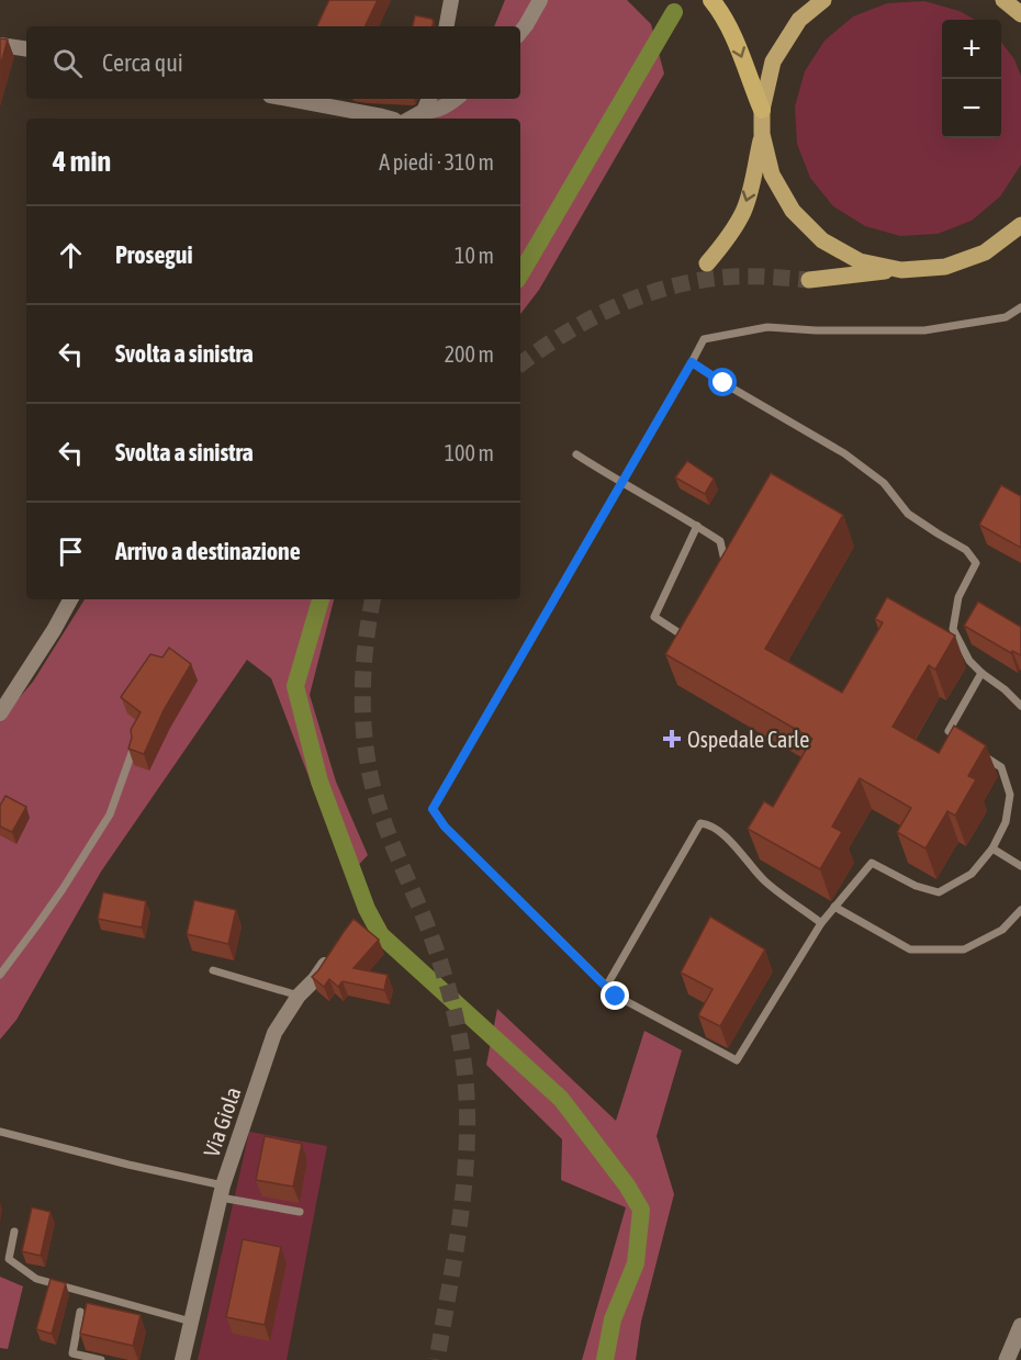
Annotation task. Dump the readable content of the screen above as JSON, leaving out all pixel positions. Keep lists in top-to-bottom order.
{
  "streets": {
    "street": ["Via Giola"]
  },
  "places": {
    "health": ["Ospedale Carle"]
  },
  "page": {
    "map_buttons": ["+", "−"],
    "search": "Cerca qui",
    "heading": ["4 min", "A piedi · 310 m"],
    "list": [
      ["Prosegui", "10 m"],
      ["Svolta a sinistra", "200 m"],
      ["Svolta a sinistra", "100 m"],
      "Arrivo a destinazione"
    ]
  }
}
